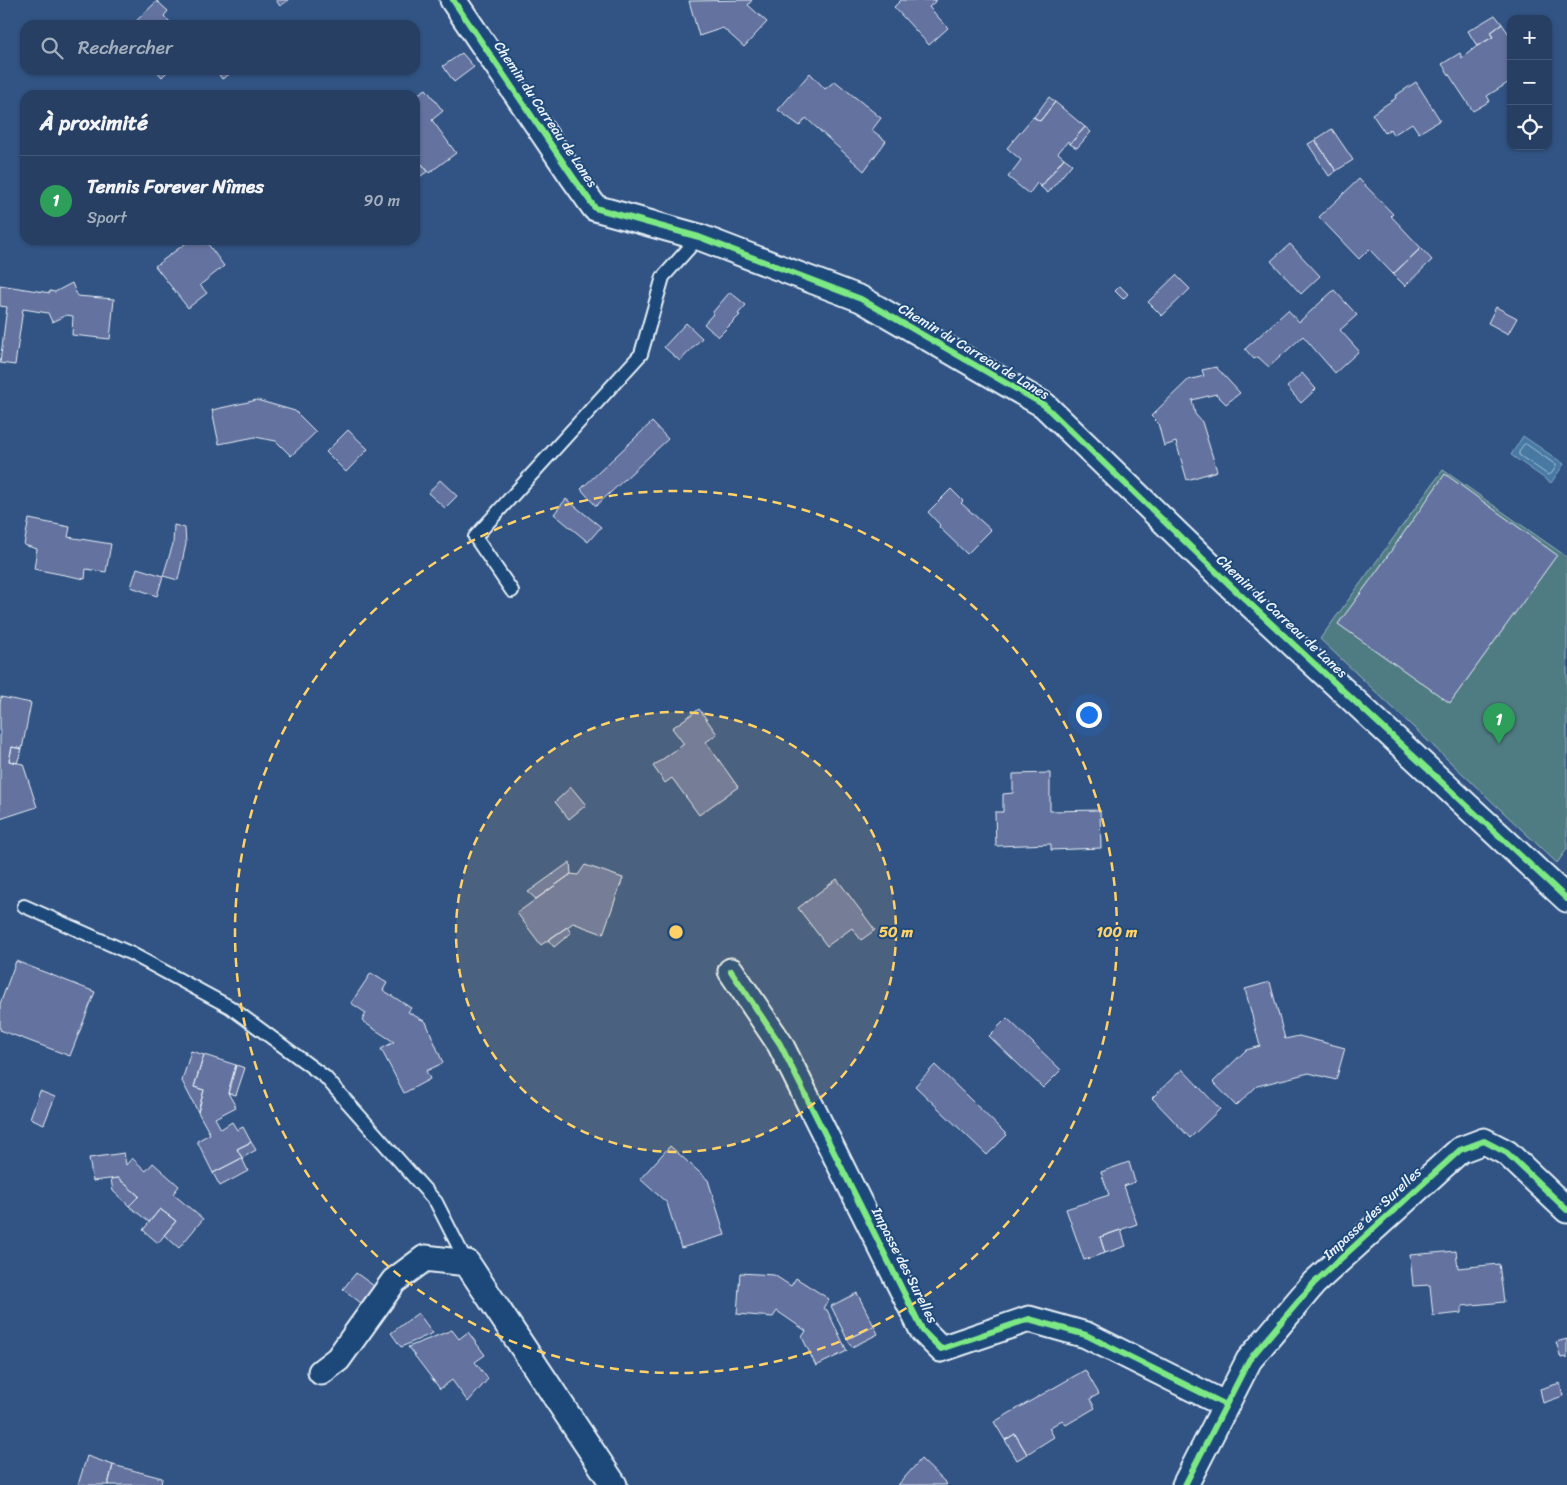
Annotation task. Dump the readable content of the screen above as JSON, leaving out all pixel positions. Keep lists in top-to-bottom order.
{
  "streets": {
    "street": ["Chemin du Carreau de Lanes", "Impasse des Surelles"]
  },
  "page": {
    "map_buttons": ["+", "−"],
    "search": "Rechercher",
    "heading": "À proximité",
    "list": [
      {
        "mark": "1",
        "name": "Tennis Forever Nîmes",
        "note": "Sport",
        "value": "90 m"
      }
    ],
    "pins": "1"
  },
  "rings": ["50 m", "100 m"]
}
